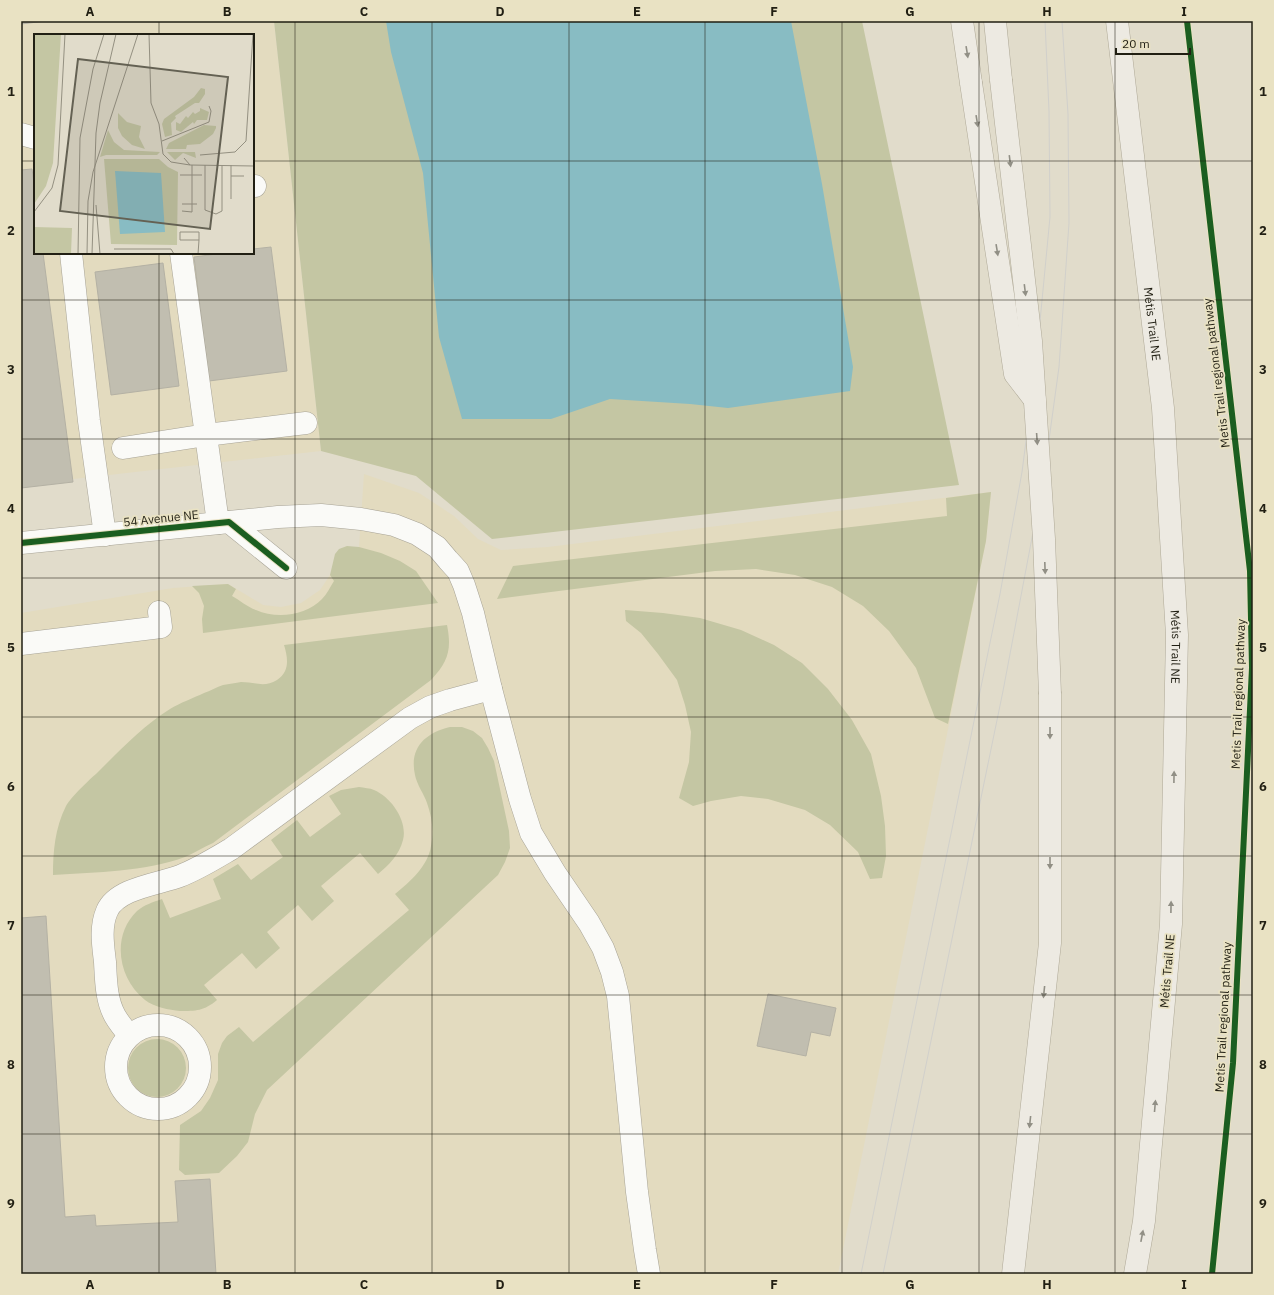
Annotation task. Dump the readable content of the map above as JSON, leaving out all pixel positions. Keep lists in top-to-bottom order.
{
  "streets": {
    "main road": ["Métis Trail NE"],
    "street": ["54 Avenue NE"],
    "cycle path": ["Metis Trail regional pathway"]
  },
  "scale_bar": "20 m",
  "grid": {
    "columns": [
      "A",
      "B",
      "C",
      "D",
      "E",
      "F",
      "G",
      "H",
      "I"
    ],
    "rows": [
      "1",
      "2",
      "3",
      "4",
      "5",
      "6",
      "7",
      "8",
      "9"
    ]
  }
}
